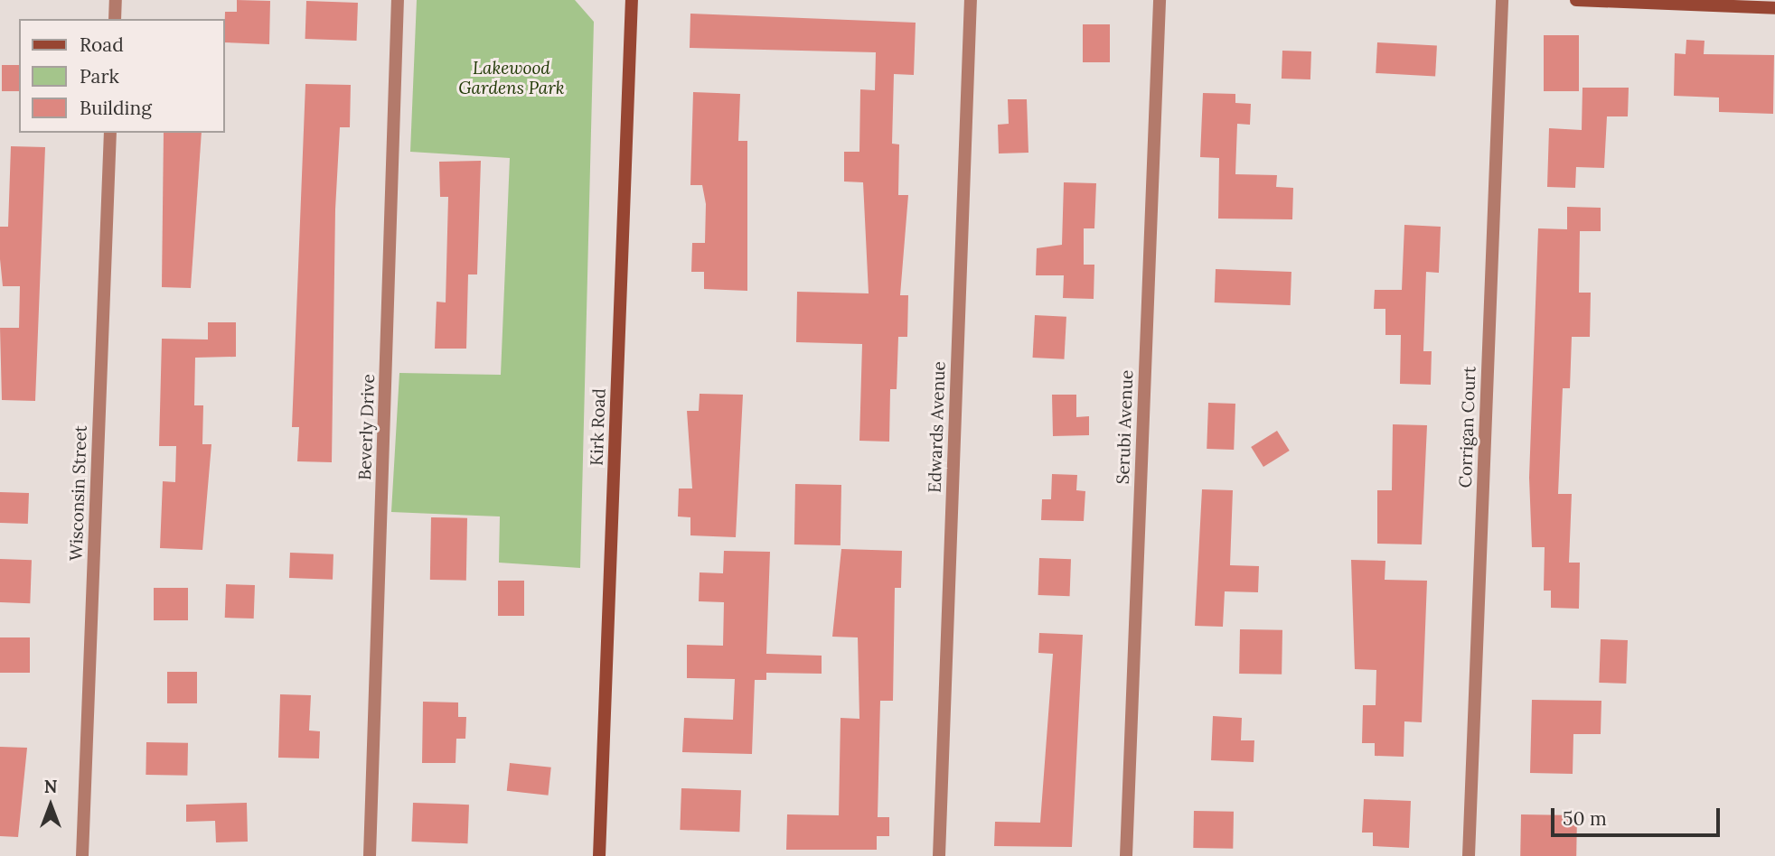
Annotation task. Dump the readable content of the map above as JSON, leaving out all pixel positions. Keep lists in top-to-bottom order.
{
  "streets": {
    "street": [
      "Beverly Drive",
      "Kirk Road",
      "Edwards Avenue",
      "Serubi Avenue",
      "Corrigan Court",
      "Wisconsin Street"
    ]
  },
  "parks": ["Lakewood Gardens Park"],
  "legend": ["Road", "Park", "Building"],
  "scale_bar": "50 m",
  "north": "top"
}
